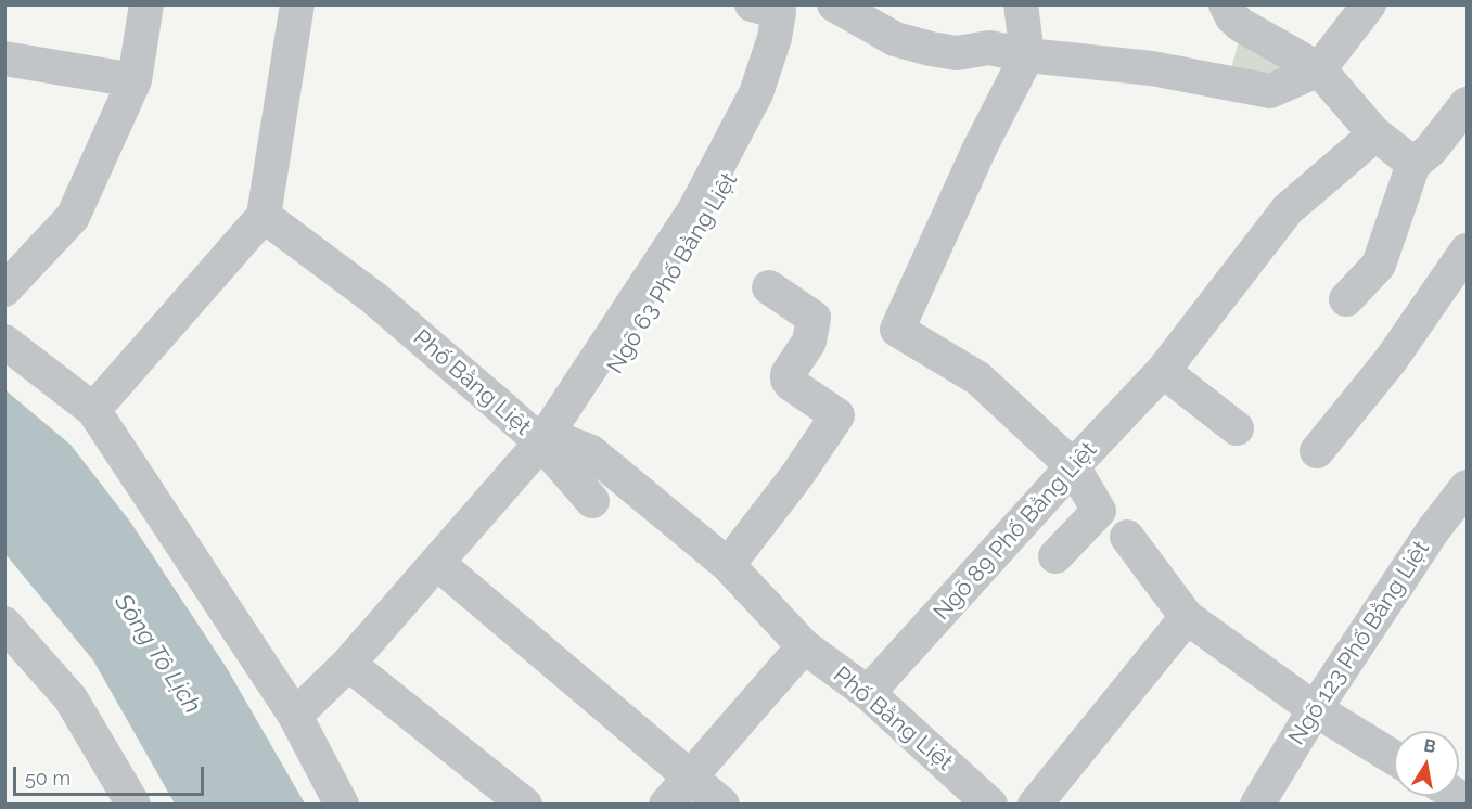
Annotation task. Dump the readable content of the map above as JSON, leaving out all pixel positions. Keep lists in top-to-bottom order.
{
  "streets": {
    "street": [
      "Ngõ 63 Phố Bằng Liệt",
      "Phố Bằng Liệt",
      "Ngõ 89 Phố Bằng Liệt",
      "Ngõ 123 Phố Bằng Liệt"
    ]
  },
  "crossings": [
    ["Ngõ 63 Phố Bằng Liệt", "Phố Bằng Liệt"],
    ["Phố Bằng Liệt", "Ngõ 89 Phố Bằng Liệt"]
  ],
  "water": ["Sông Tô Lịch"],
  "scale_bar": "50 m",
  "north": "top"
}
